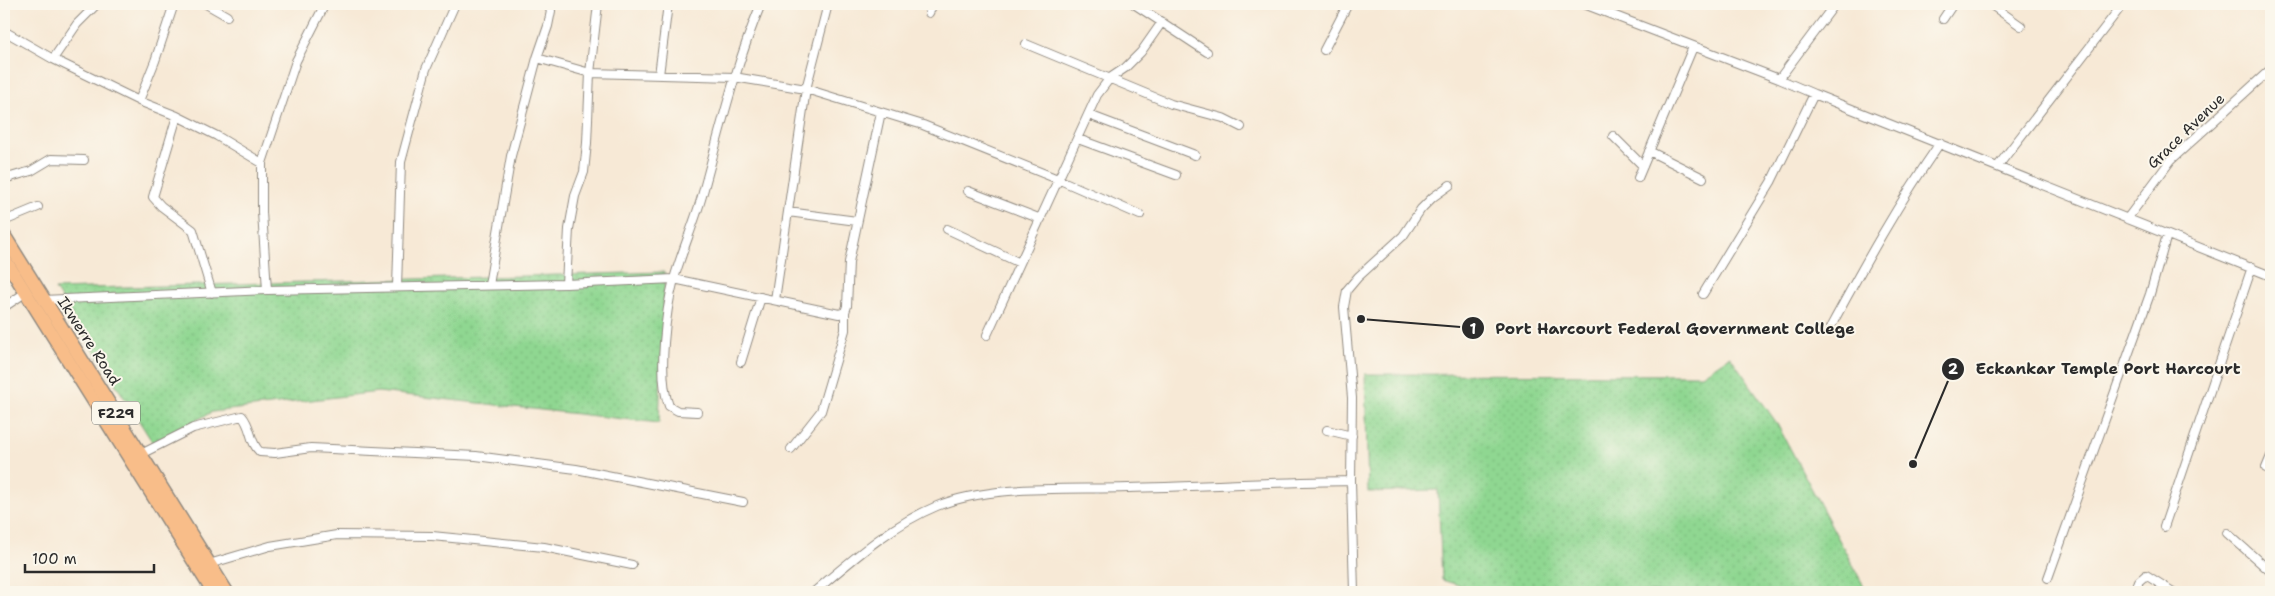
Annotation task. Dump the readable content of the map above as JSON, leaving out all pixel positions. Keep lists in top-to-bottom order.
{
  "streets": {
    "main road": ["Ikwerre Road", "F229"],
    "street": ["Grace Avenue"]
  },
  "places": ["Port Harcourt Federal Government College", "Eckankar Temple Port Harcourt"],
  "scale_bar": "100 m"
}
